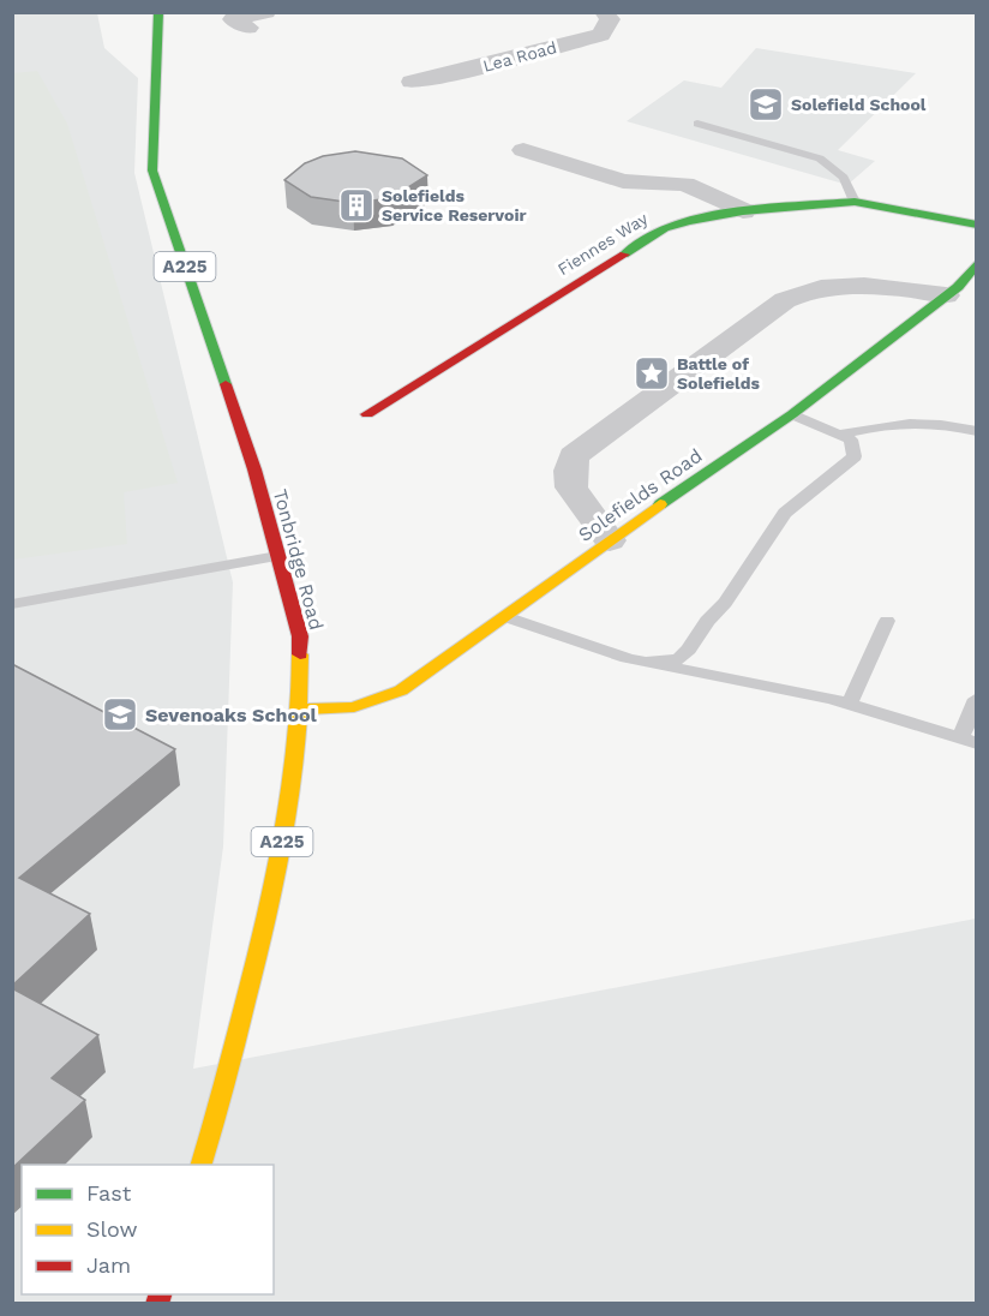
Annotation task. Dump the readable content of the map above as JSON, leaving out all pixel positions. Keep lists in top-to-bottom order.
{
  "streets": {
    "main road": [
      "Fiennes Way",
      "A225",
      "Solefields Road",
      "Tonbridge Road"
    ],
    "street": ["Lea Road"]
  },
  "crossings": [
    ["Solefields Road", "Tonbridge Road"]
  ],
  "places": {
    "school or university": ["Solefield School", "Sevenoaks School"],
    "building": ["Solefields Service Reservoir"],
    "place": ["Battle of Solefields"]
  },
  "legend": ["Fast", "Slow", "Jam"]
}
